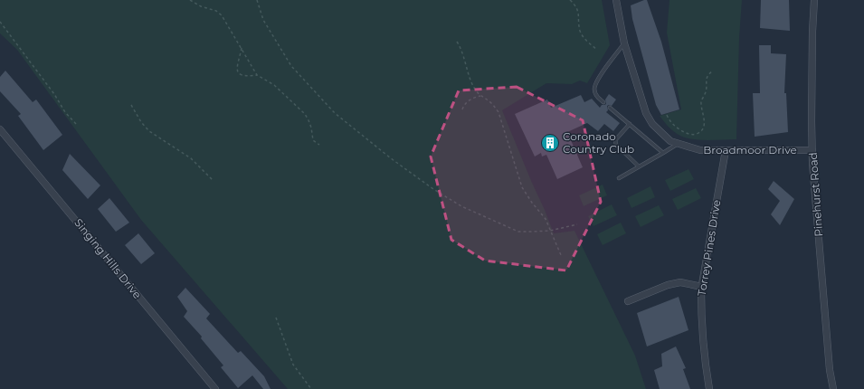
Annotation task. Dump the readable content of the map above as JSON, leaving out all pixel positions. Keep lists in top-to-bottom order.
{
  "streets": {
    "street": [
      "Broadmoor Drive",
      "Pinehurst Road",
      "Torrey Pines Drive",
      "Singing Hills Drive"
    ]
  },
  "crossings": [
    ["Broadmoor Drive", "Pinehurst Road"],
    ["Broadmoor Drive", "Torrey Pines Drive"]
  ],
  "places": {
    "building": ["Coronado Country Club"]
  }
}
